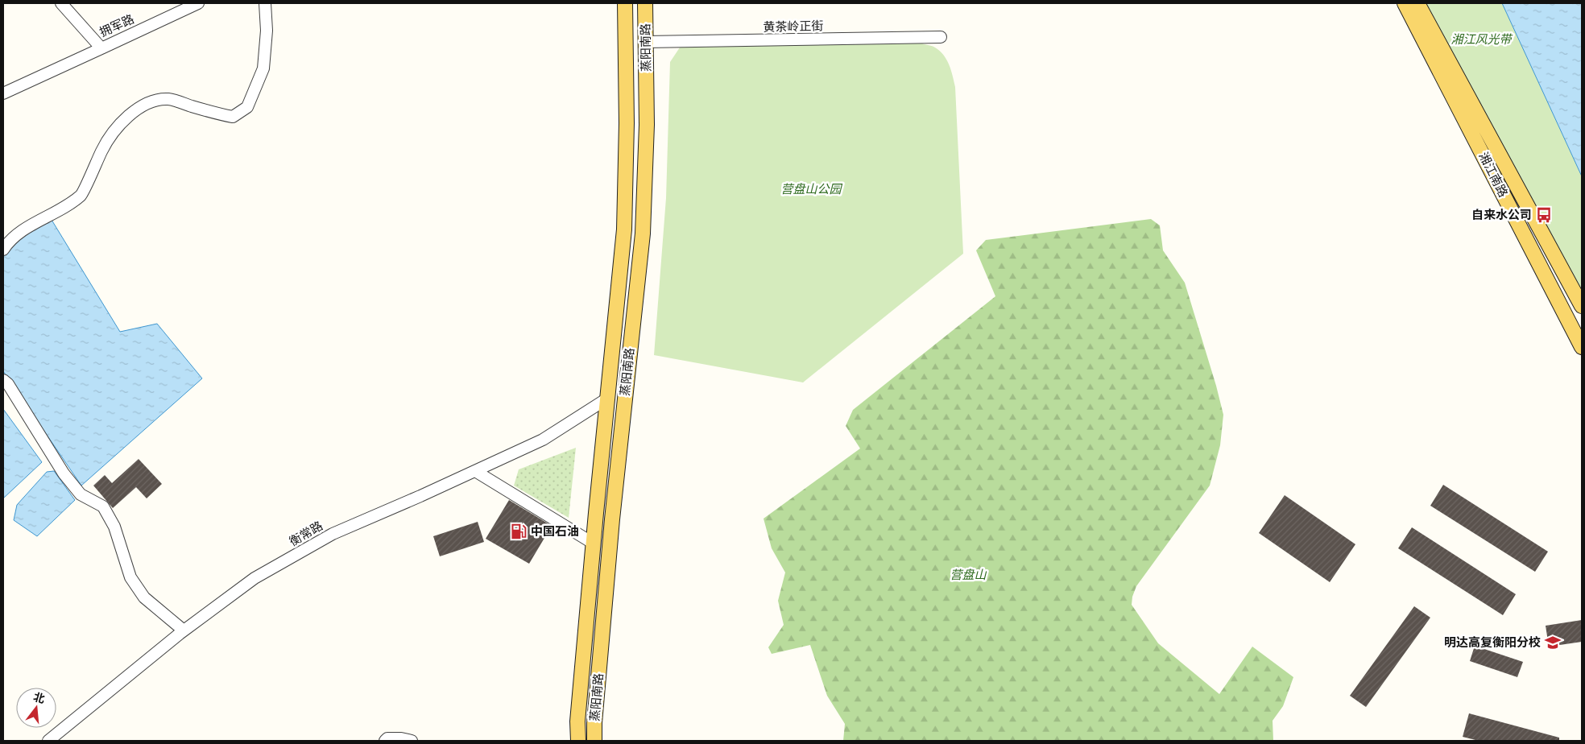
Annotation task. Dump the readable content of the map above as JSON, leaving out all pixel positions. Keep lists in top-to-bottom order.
{
  "streets": {
    "main road": ["蒸阳南路", "湘江南路"],
    "street": ["拥军路", "黄茶岭正街", "衡常路"]
  },
  "crossings": [
    ["黄茶岭正街", "蒸阳南路"],
    ["蒸阳南路", "衡常路"]
  ],
  "parks": ["湘江风光带", "营盘山公园", "营盘山"],
  "places": {
    "bus stop": ["自来水公司"],
    "fuel station": ["中国石油"],
    "school or university": ["明达高复衡阳分校"]
  },
  "north": "top"
}
